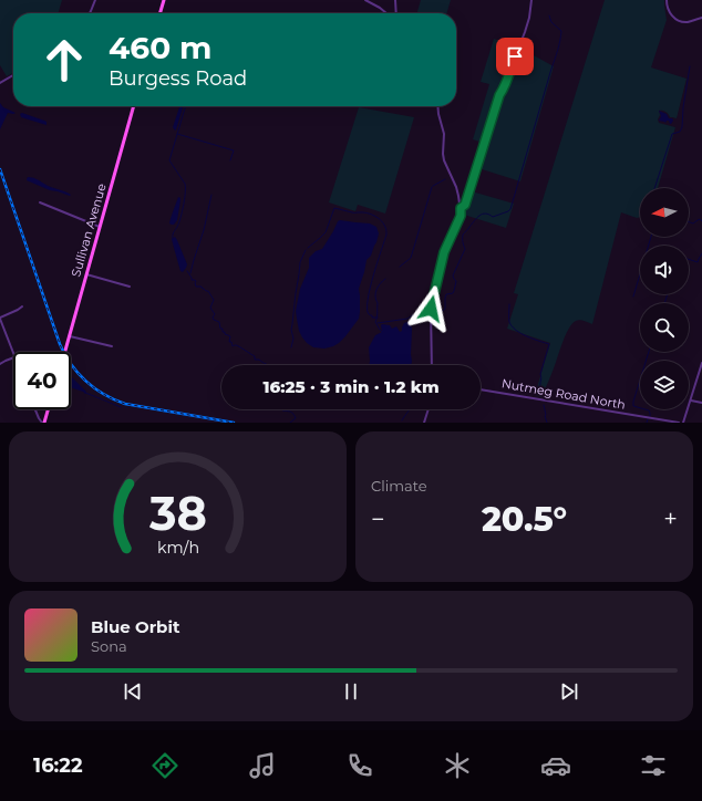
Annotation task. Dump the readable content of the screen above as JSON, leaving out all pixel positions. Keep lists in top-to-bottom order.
{
  "streets": {
    "main road": ["Sullivan Avenue"],
    "street": ["Nutmeg Road North"]
  },
  "north": "left",
  "page": {
    "turn": ["460 m", "Burgess Road"],
    "limit": "40",
    "trip": "16:25 · 3 min · 1.2 km",
    "tile": "Climate",
    "heat": ["−", "20.5°", "+"],
    "song": ["Blue Orbit", "Sona"],
    "tabs": "16:22",
    "gauge": ["38", "km/h"]
  }
}
